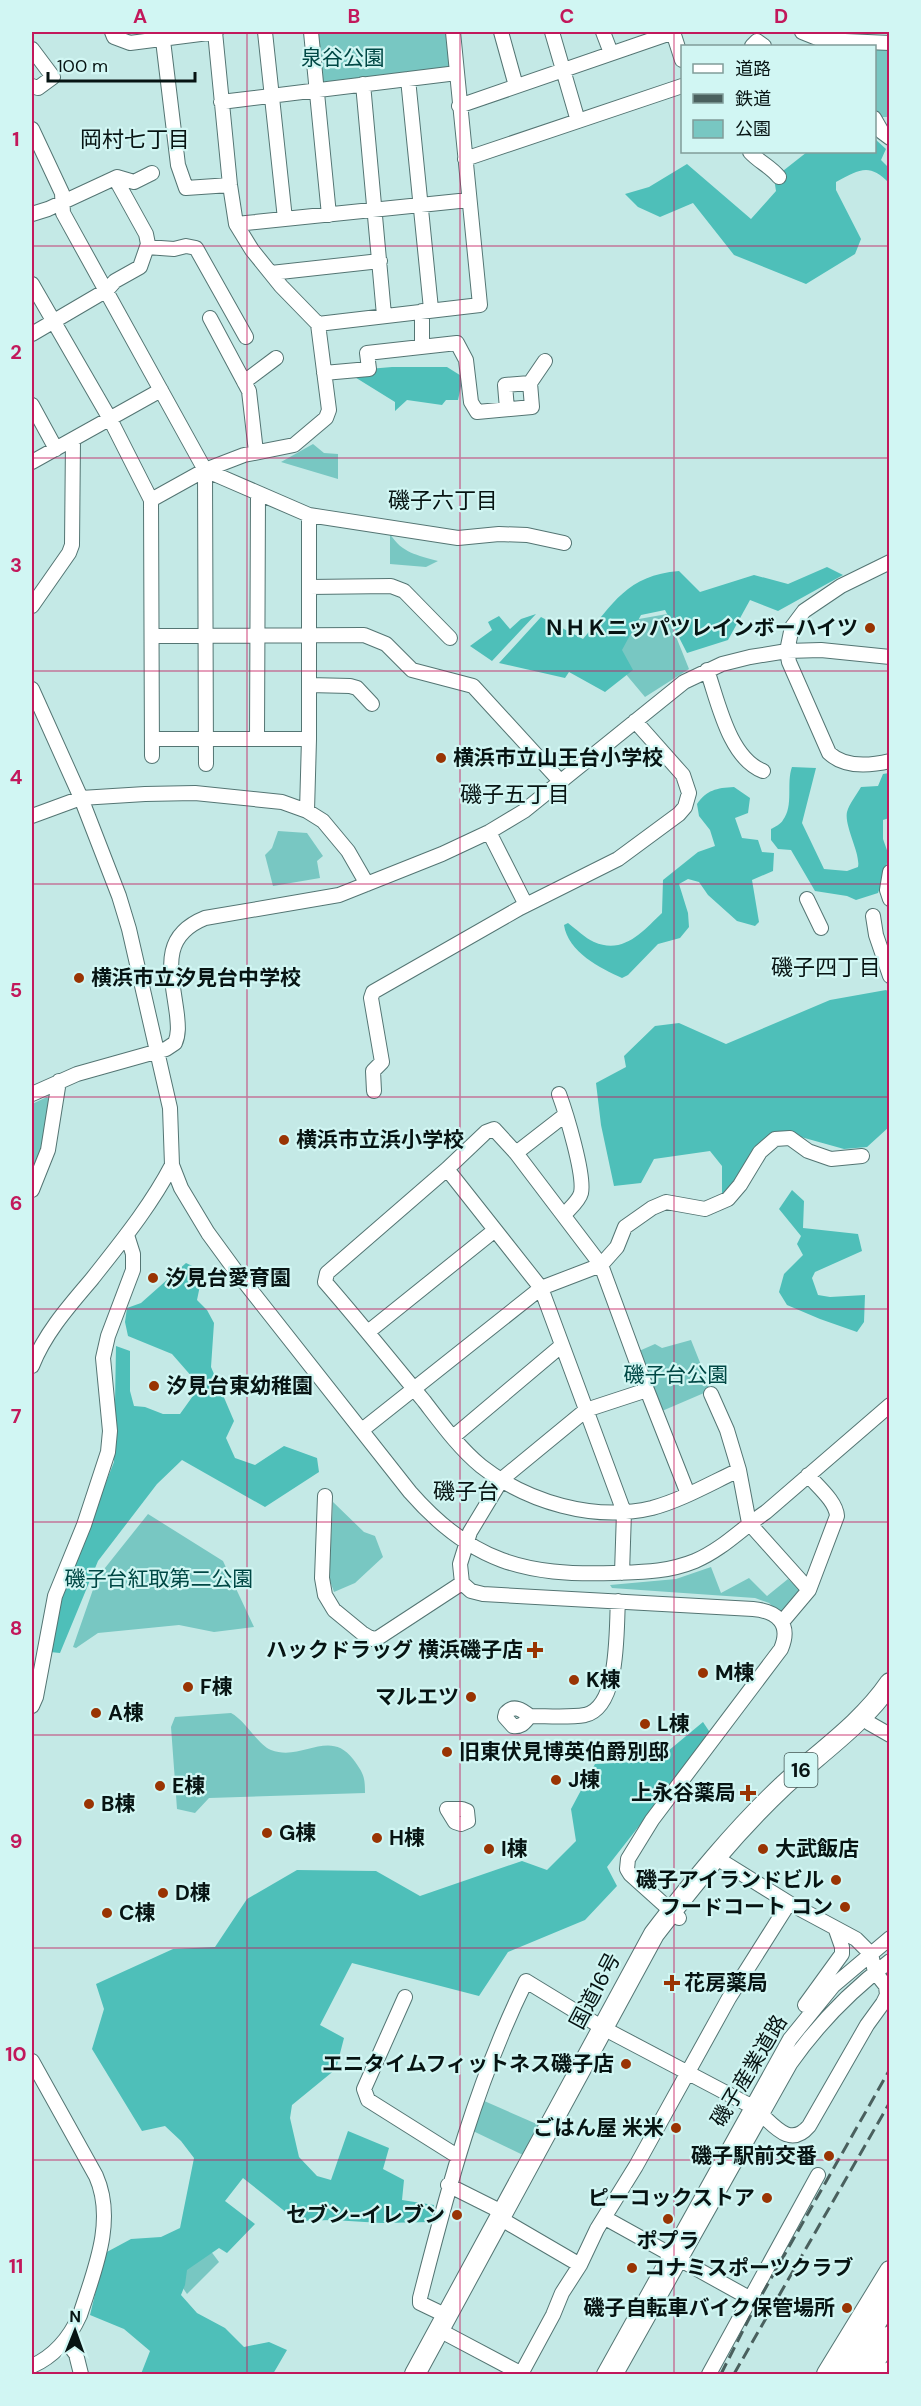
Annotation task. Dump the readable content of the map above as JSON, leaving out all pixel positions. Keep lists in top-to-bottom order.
{
  "streets": {
    "highway": ["16", "国道16号"],
    "street": ["磯子産業道路"]
  },
  "districts": [
    "岡村七丁目",
    "磯子六丁目",
    "磯子五丁目",
    "磯子四丁目",
    "磯子台"
  ],
  "parks": ["泉谷公園", "磯子台公園", "磯子台紅取第二公園"],
  "places": {
    "other": [
      "ＮＨＫニッパツレインボーハイツ",
      "横浜市立山王台小学校",
      "横浜市立汐見台中学校",
      "横浜市立浜小学校",
      "汐見台愛育園",
      "汐見台東幼稚園",
      "M棟",
      "K棟",
      "F棟",
      "マルエツ",
      "A棟",
      "L棟",
      "旧東伏見博英伯爵別邸",
      "J棟",
      "E棟",
      "B棟",
      "G棟",
      "H棟",
      "I棟",
      "大武飯店",
      "磯子アイランドビル",
      "D棟",
      "フードコート コン",
      "C棟",
      "エニタイムフィットネス磯子店",
      "ごはん屋 米米",
      "磯子駅前交番",
      "ピーコックストア",
      "セブン-イレブン",
      "ポプラ",
      "コナミスポーツクラブ",
      "磯子自転車バイク保管場所"
    ],
    "health": ["ハックドラッグ 横浜磯子店", "上永谷薬局", "花房薬局"]
  },
  "legend": ["道路", "鉄道", "公園"],
  "scale_bar": "100 m",
  "north": "top",
  "grid": {
    "columns": [
      "A",
      "B",
      "C",
      "D"
    ],
    "rows": [
      "1",
      "2",
      "3",
      "4",
      "5",
      "6",
      "7",
      "8",
      "9",
      "10",
      "11"
    ]
  }
}
